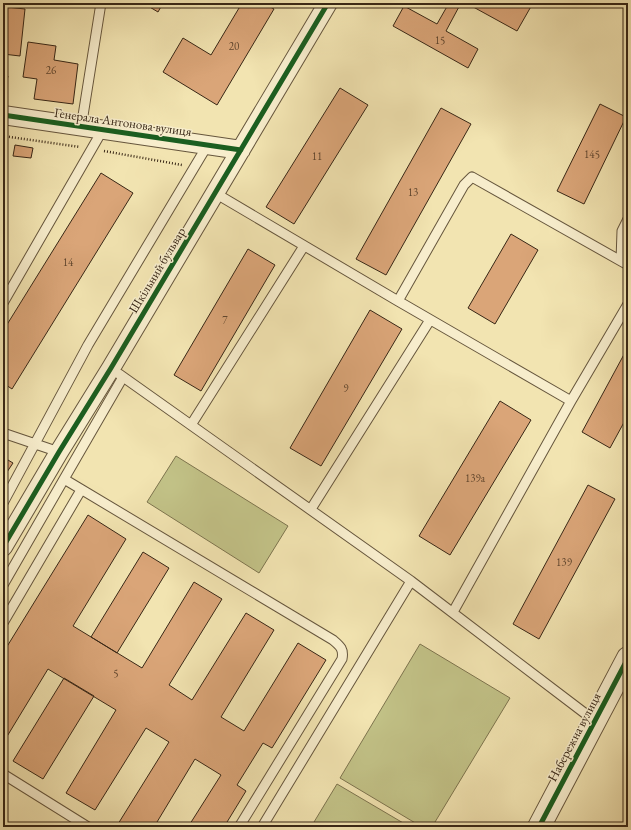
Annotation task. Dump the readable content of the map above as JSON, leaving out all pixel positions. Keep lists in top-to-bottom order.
{
  "streets": {
    "street": ["Генерала Антонова вулиця", "Шкільний бульвар", "Набережна вулиця"]
  },
  "crossings": [
    ["Генерала Антонова вулиця", "Шкільний бульвар"]
  ],
  "house_numbers": [
    "15",
    "20",
    "26",
    "145",
    "11",
    "13",
    "14",
    "7",
    "9",
    "139а",
    "139",
    "5"
  ]
}
